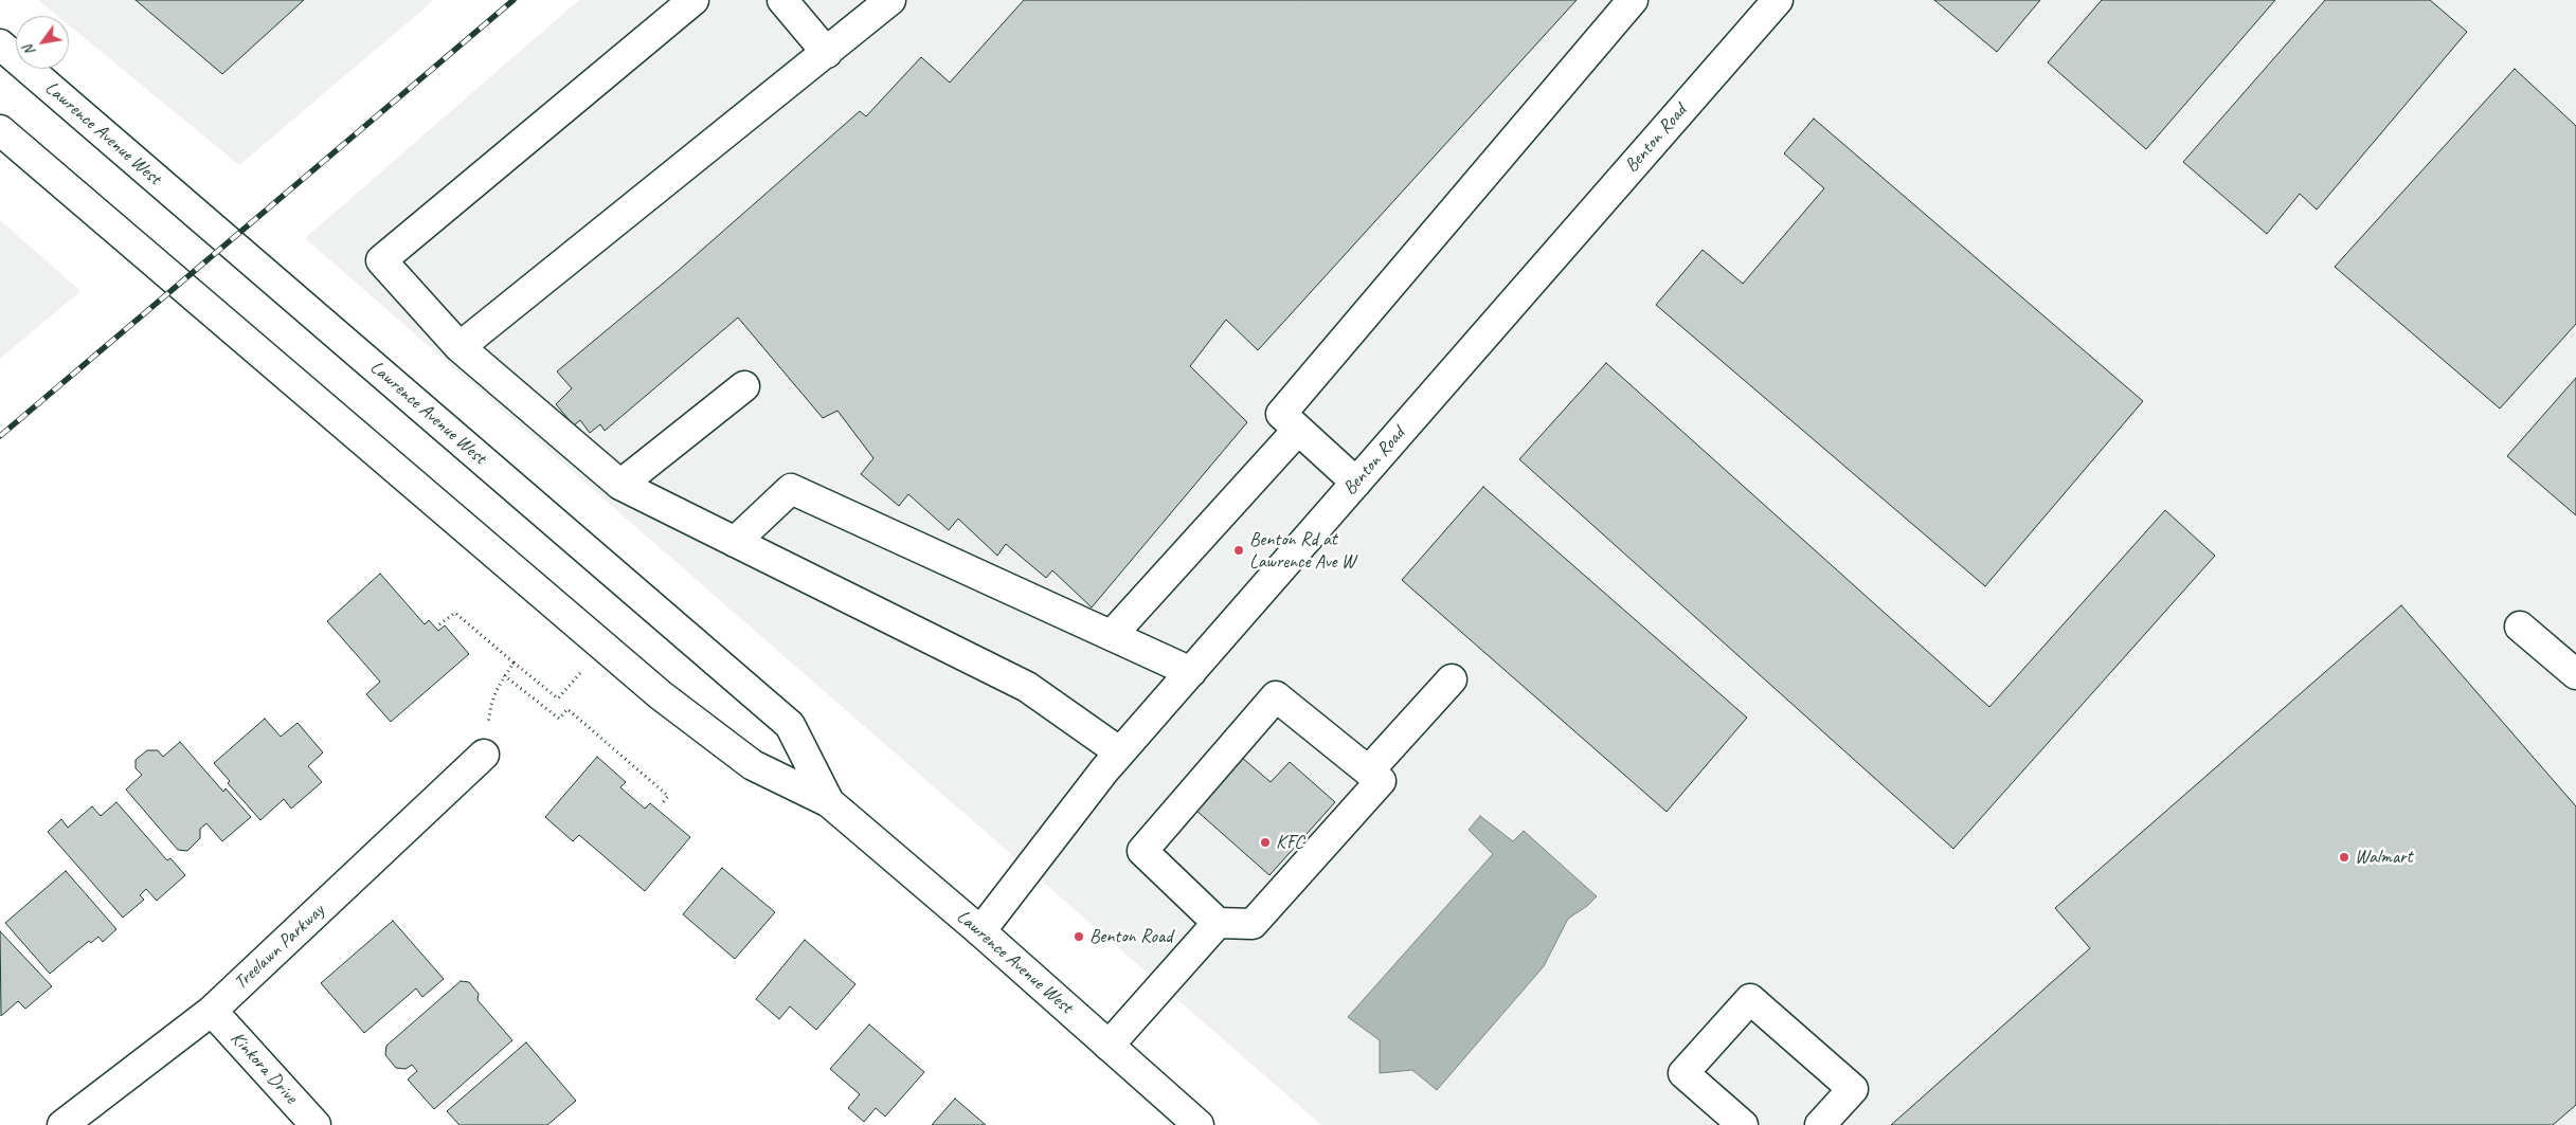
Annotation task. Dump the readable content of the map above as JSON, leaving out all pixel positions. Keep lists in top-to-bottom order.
{
  "streets": {
    "main road": [
      "Lawrence Avenue West",
      "Benton Road",
      "Treelawn Parkway",
      "Kinkora Drive"
    ]
  },
  "crossings": [
    ["Lawrence Avenue West", "Benton Road"],
    ["Treelawn Parkway", "Kinkora Drive"]
  ],
  "places": [
    "Benton Rd at Lawrence Ave W",
    "KFC",
    "Walmart",
    "Benton Road"
  ],
  "north": "bottom left"
}
